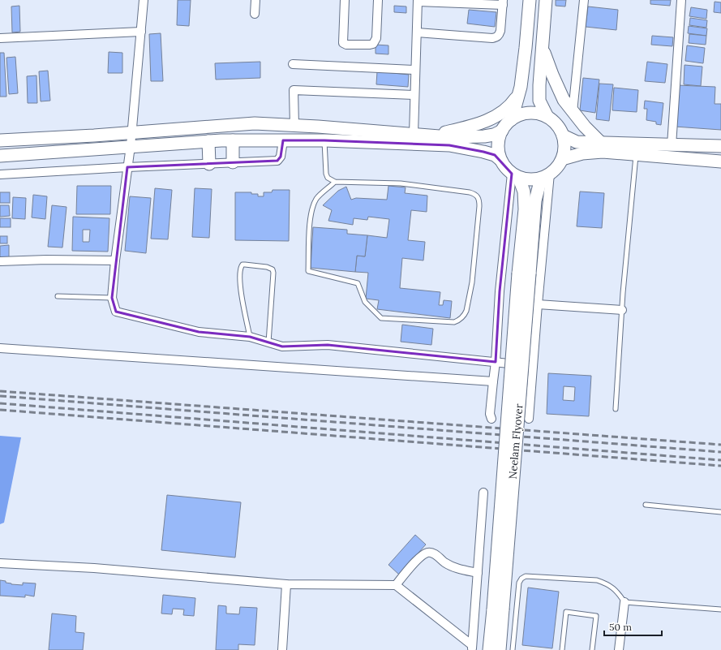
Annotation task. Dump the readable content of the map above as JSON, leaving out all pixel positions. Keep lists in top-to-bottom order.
{
  "streets": {
    "street": ["Neelam Flyover"]
  },
  "scale_bar": "50 m"
}
